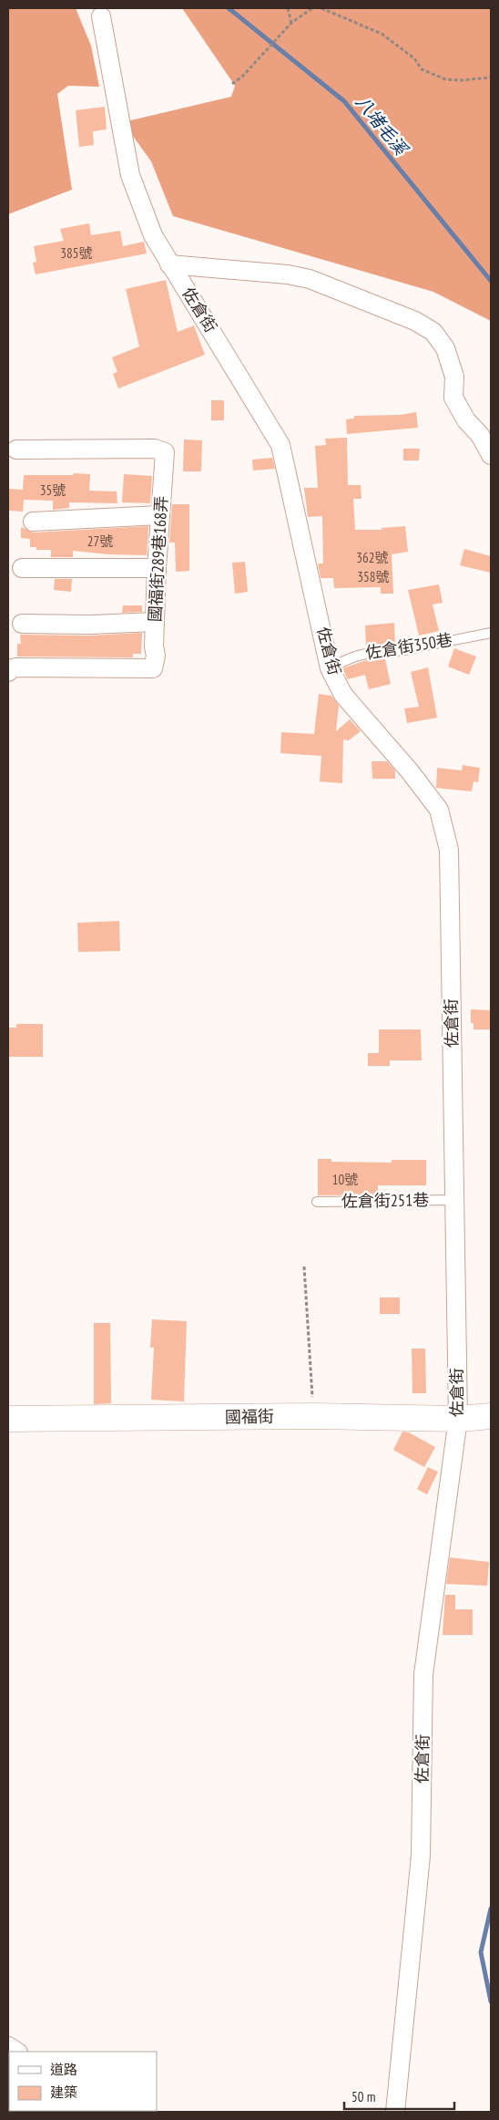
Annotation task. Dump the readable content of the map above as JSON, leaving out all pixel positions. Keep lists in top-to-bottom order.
{
  "streets": {
    "street": ["佐倉街", "國福街289巷168弄", "國福街"],
    "lane": ["佐倉街350巷", "佐倉街251巷"]
  },
  "crossings": [
    ["佐倉街", "佐倉街350巷"],
    ["佐倉街", "佐倉街251巷"],
    ["佐倉街", "國福街"]
  ],
  "water": ["八堵毛溪"],
  "house_numbers": [
    "385號",
    "35號",
    "27號",
    "362號",
    "358號",
    "10號"
  ],
  "legend": ["道路", "建築"],
  "scale_bar": "50 m"
}
